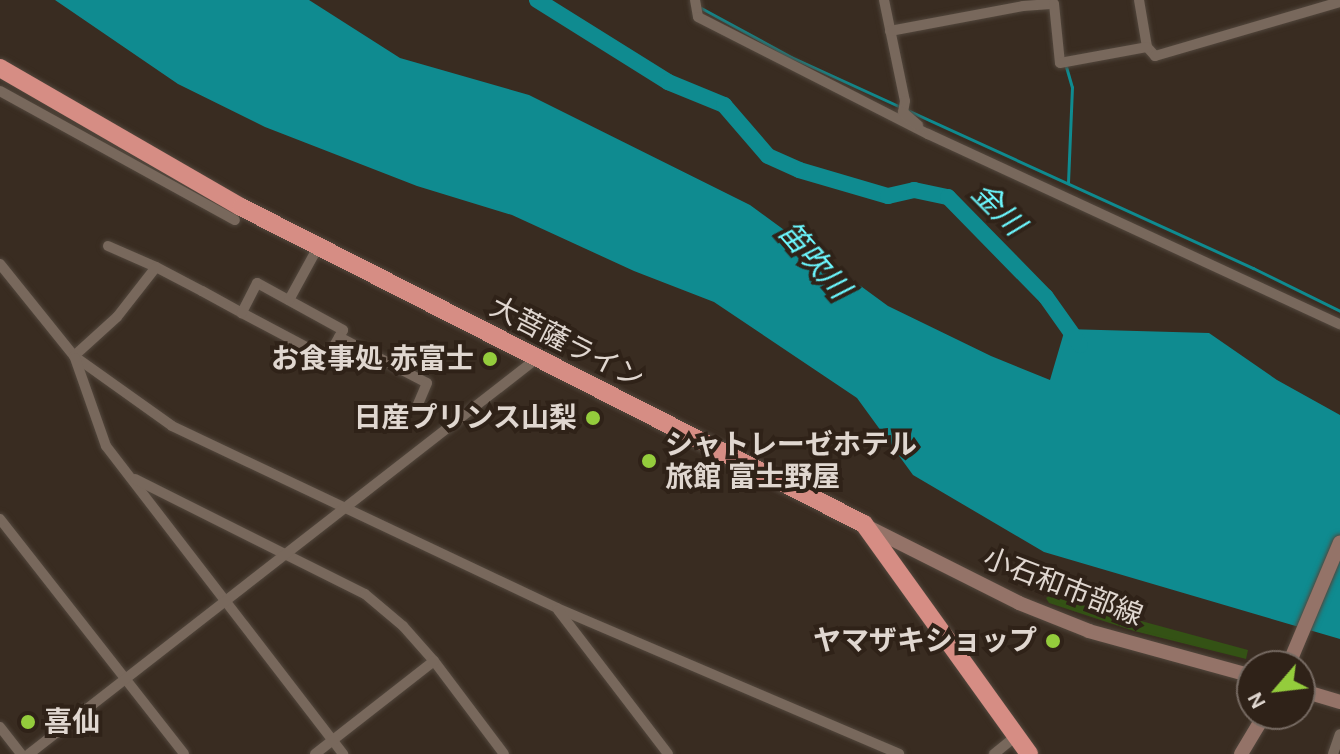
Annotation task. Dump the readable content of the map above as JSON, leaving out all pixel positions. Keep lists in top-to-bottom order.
{
  "streets": {
    "highway": ["大菩薩ライン"],
    "main road": ["小石和市部線"]
  },
  "crossings": [
    ["大菩薩ライン", "小石和市部線"]
  ],
  "water": ["金川", "笛吹川"],
  "places": [
    "お食事処 赤富士",
    "日産プリンス山梨",
    "シャトレーゼホテル 旅館 富士野屋",
    "ヤマザキショップ",
    "喜仙"
  ],
  "north": "bottom left"
}
